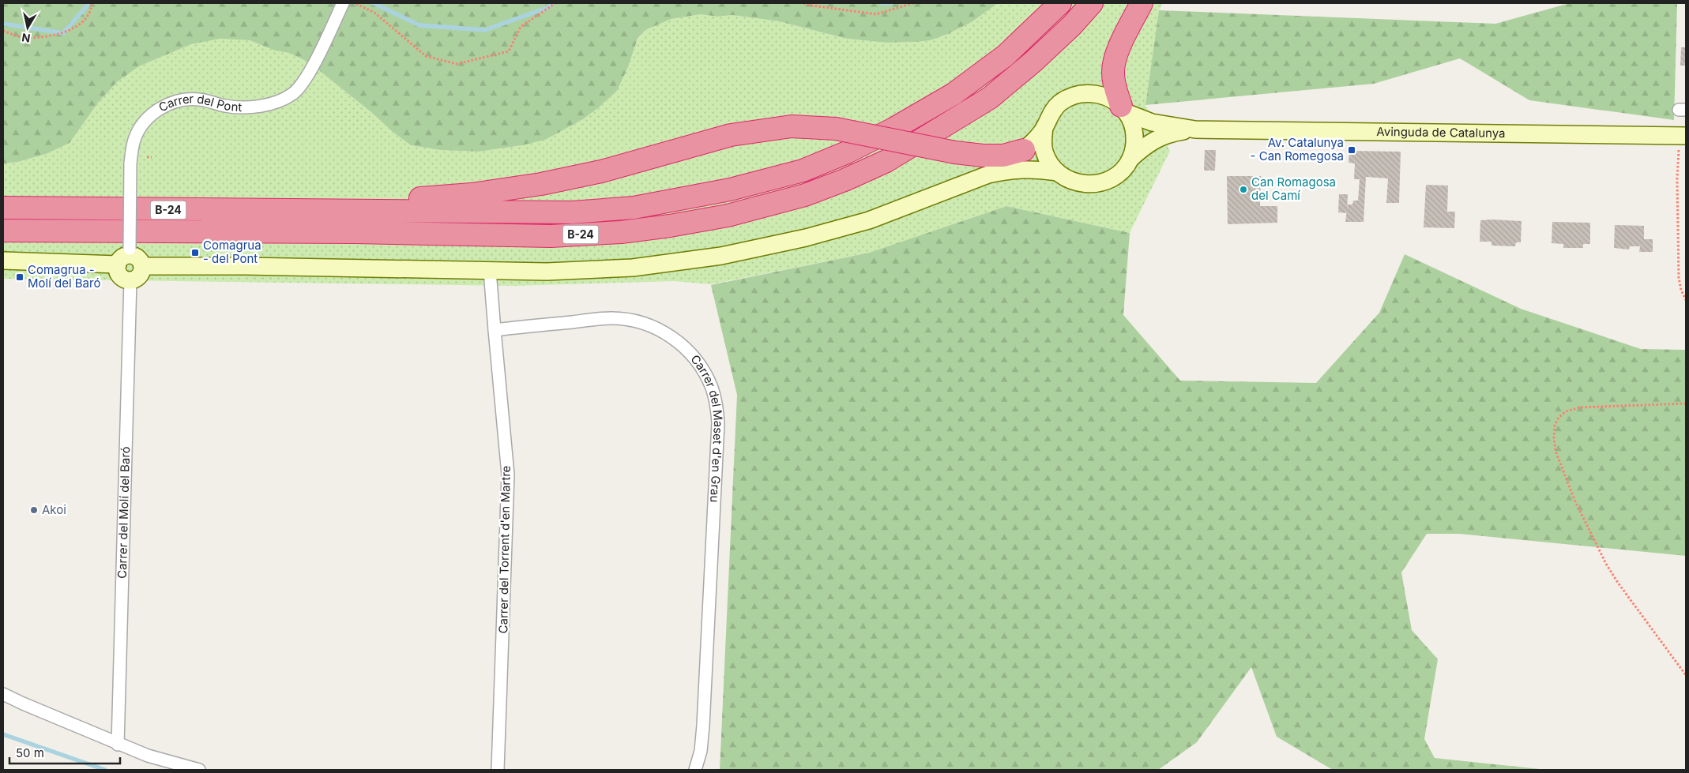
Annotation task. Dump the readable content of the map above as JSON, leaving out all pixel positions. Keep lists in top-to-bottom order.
{
  "streets": {
    "highway": ["B-24"],
    "street": [
      "Carrer del Pont",
      "Avinguda de Catalunya",
      "Carrer del Maset d'en Grau",
      "Carrer del Molí del Baró",
      "Carrer del Torrent d'en Martre"
    ]
  },
  "crossings": [
    ["Carrer del Pont", "Carrer del Molí del Baró"],
    ["Carrer del Maset d'en Grau", "Carrer del Torrent d'en Martre"]
  ],
  "places": {
    "transit": ["Av. Catalunya - Can Romegosa", "Comagrua - del Pont", "Comagrua - Molí del Baró"],
    "other": ["Can Romagosa del Camí", "Akoi"]
  },
  "scale_bar": "50 m",
  "north": "bottom"
}
